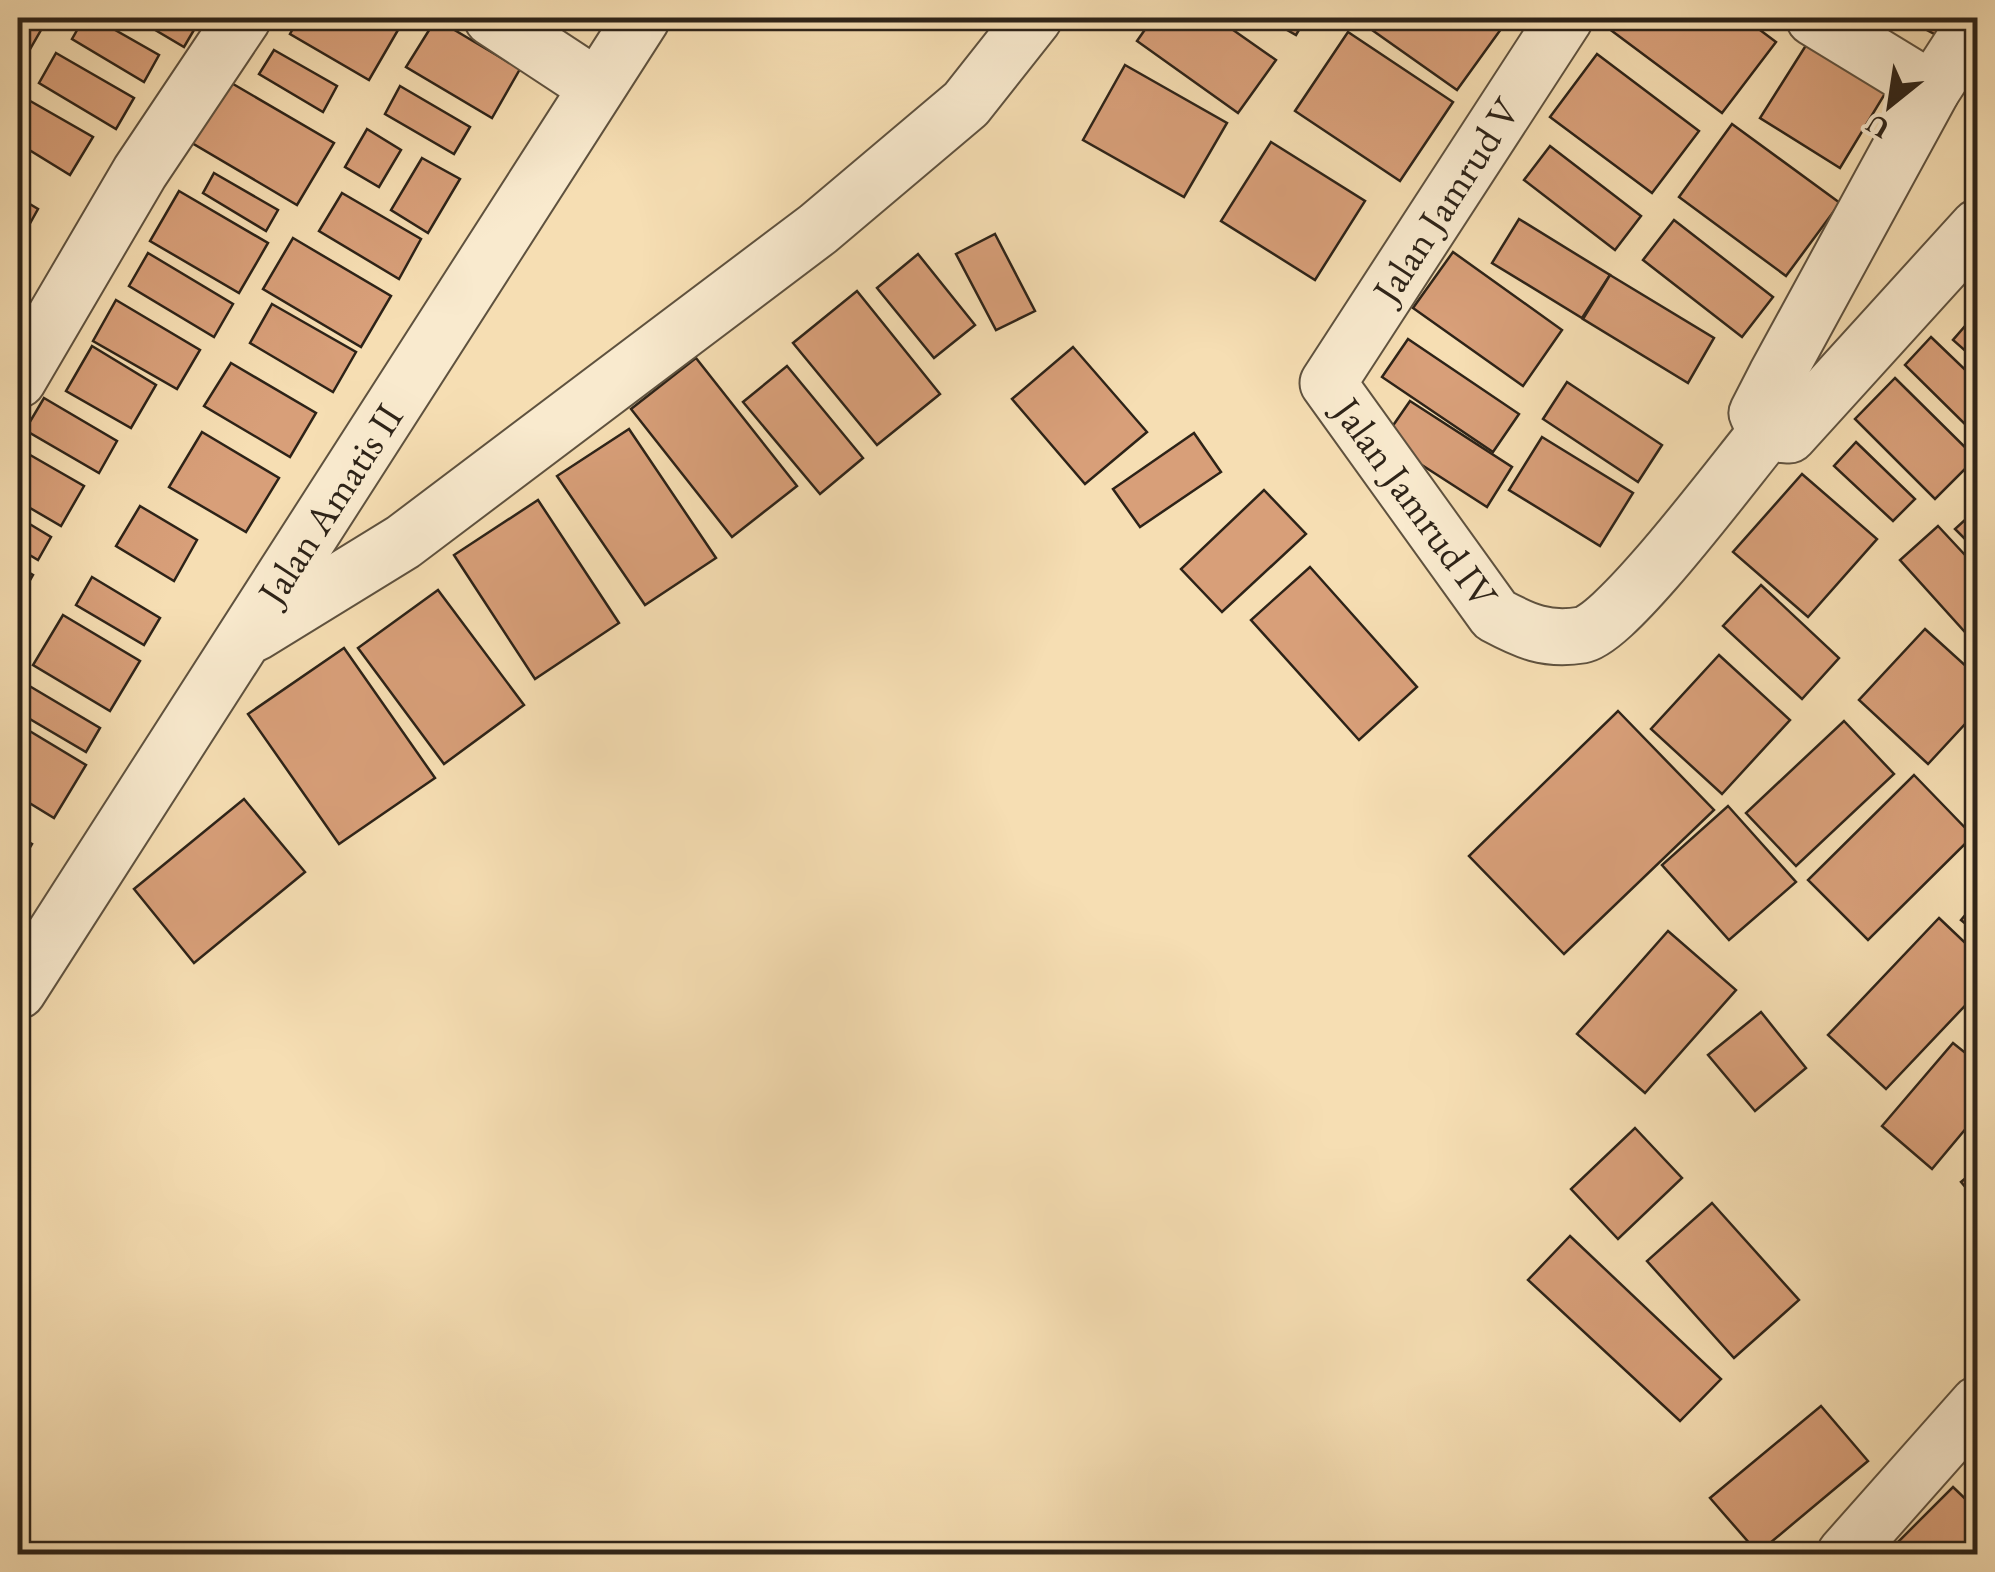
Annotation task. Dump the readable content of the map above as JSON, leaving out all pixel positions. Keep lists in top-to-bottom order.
{
  "streets": {
    "street": ["Jalan Jamrud V", "Jalan Jamrud IV", "Jalan Amatis II"]
  },
  "crossings": [
    ["Jalan Jamrud V", "Jalan Jamrud IV"]
  ],
  "north": "bottom left"
}
